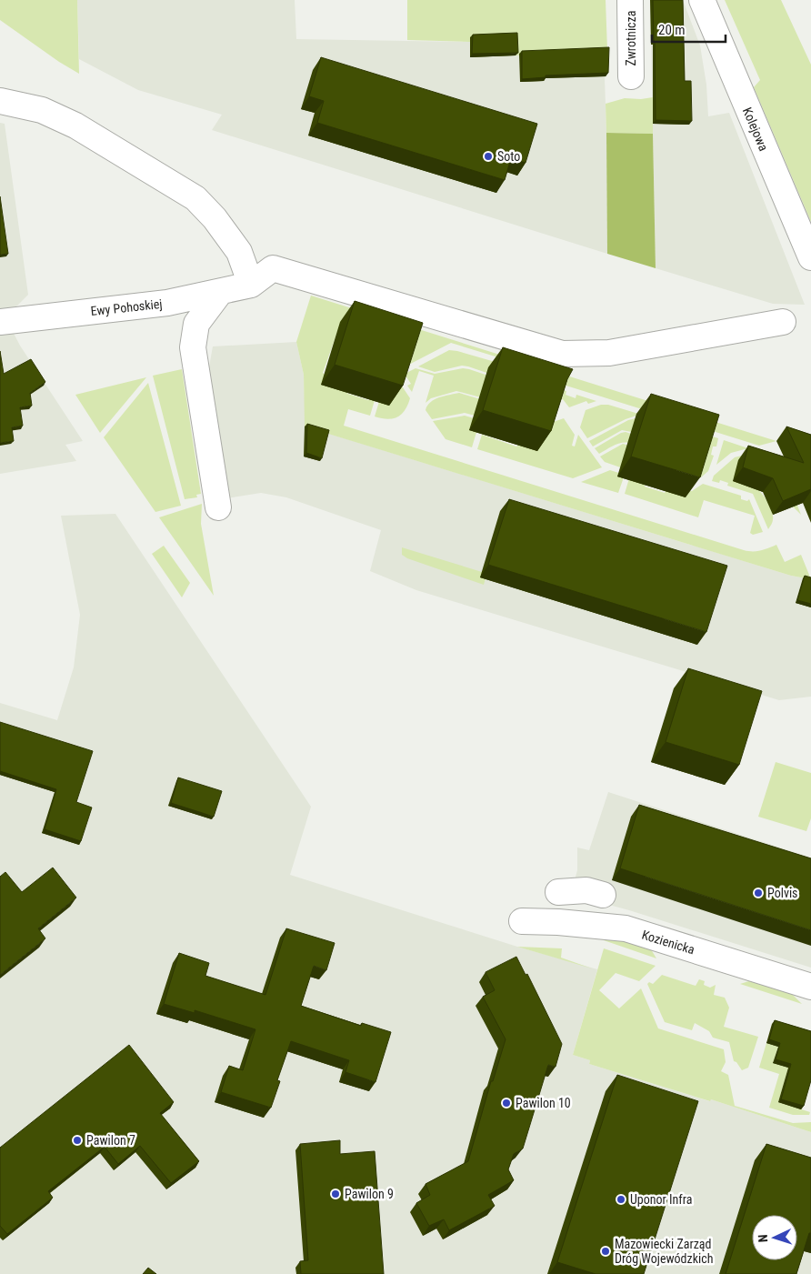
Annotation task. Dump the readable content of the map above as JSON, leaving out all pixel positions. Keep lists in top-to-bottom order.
{
  "streets": {
    "street": [
      "Zwrotnicza",
      "Kolejowa",
      "Ewy Pohoskiej",
      "Kozienicka"
    ]
  },
  "places": [
    "Soto",
    "Polvis",
    "Pawilon 10",
    "Pawilon 7",
    "Pawilon 9",
    "Uponor Infra",
    "Mazowiecki Zarząd Dróg Wojewódzkich"
  ],
  "scale_bar": "20 m",
  "north": "left"
}
